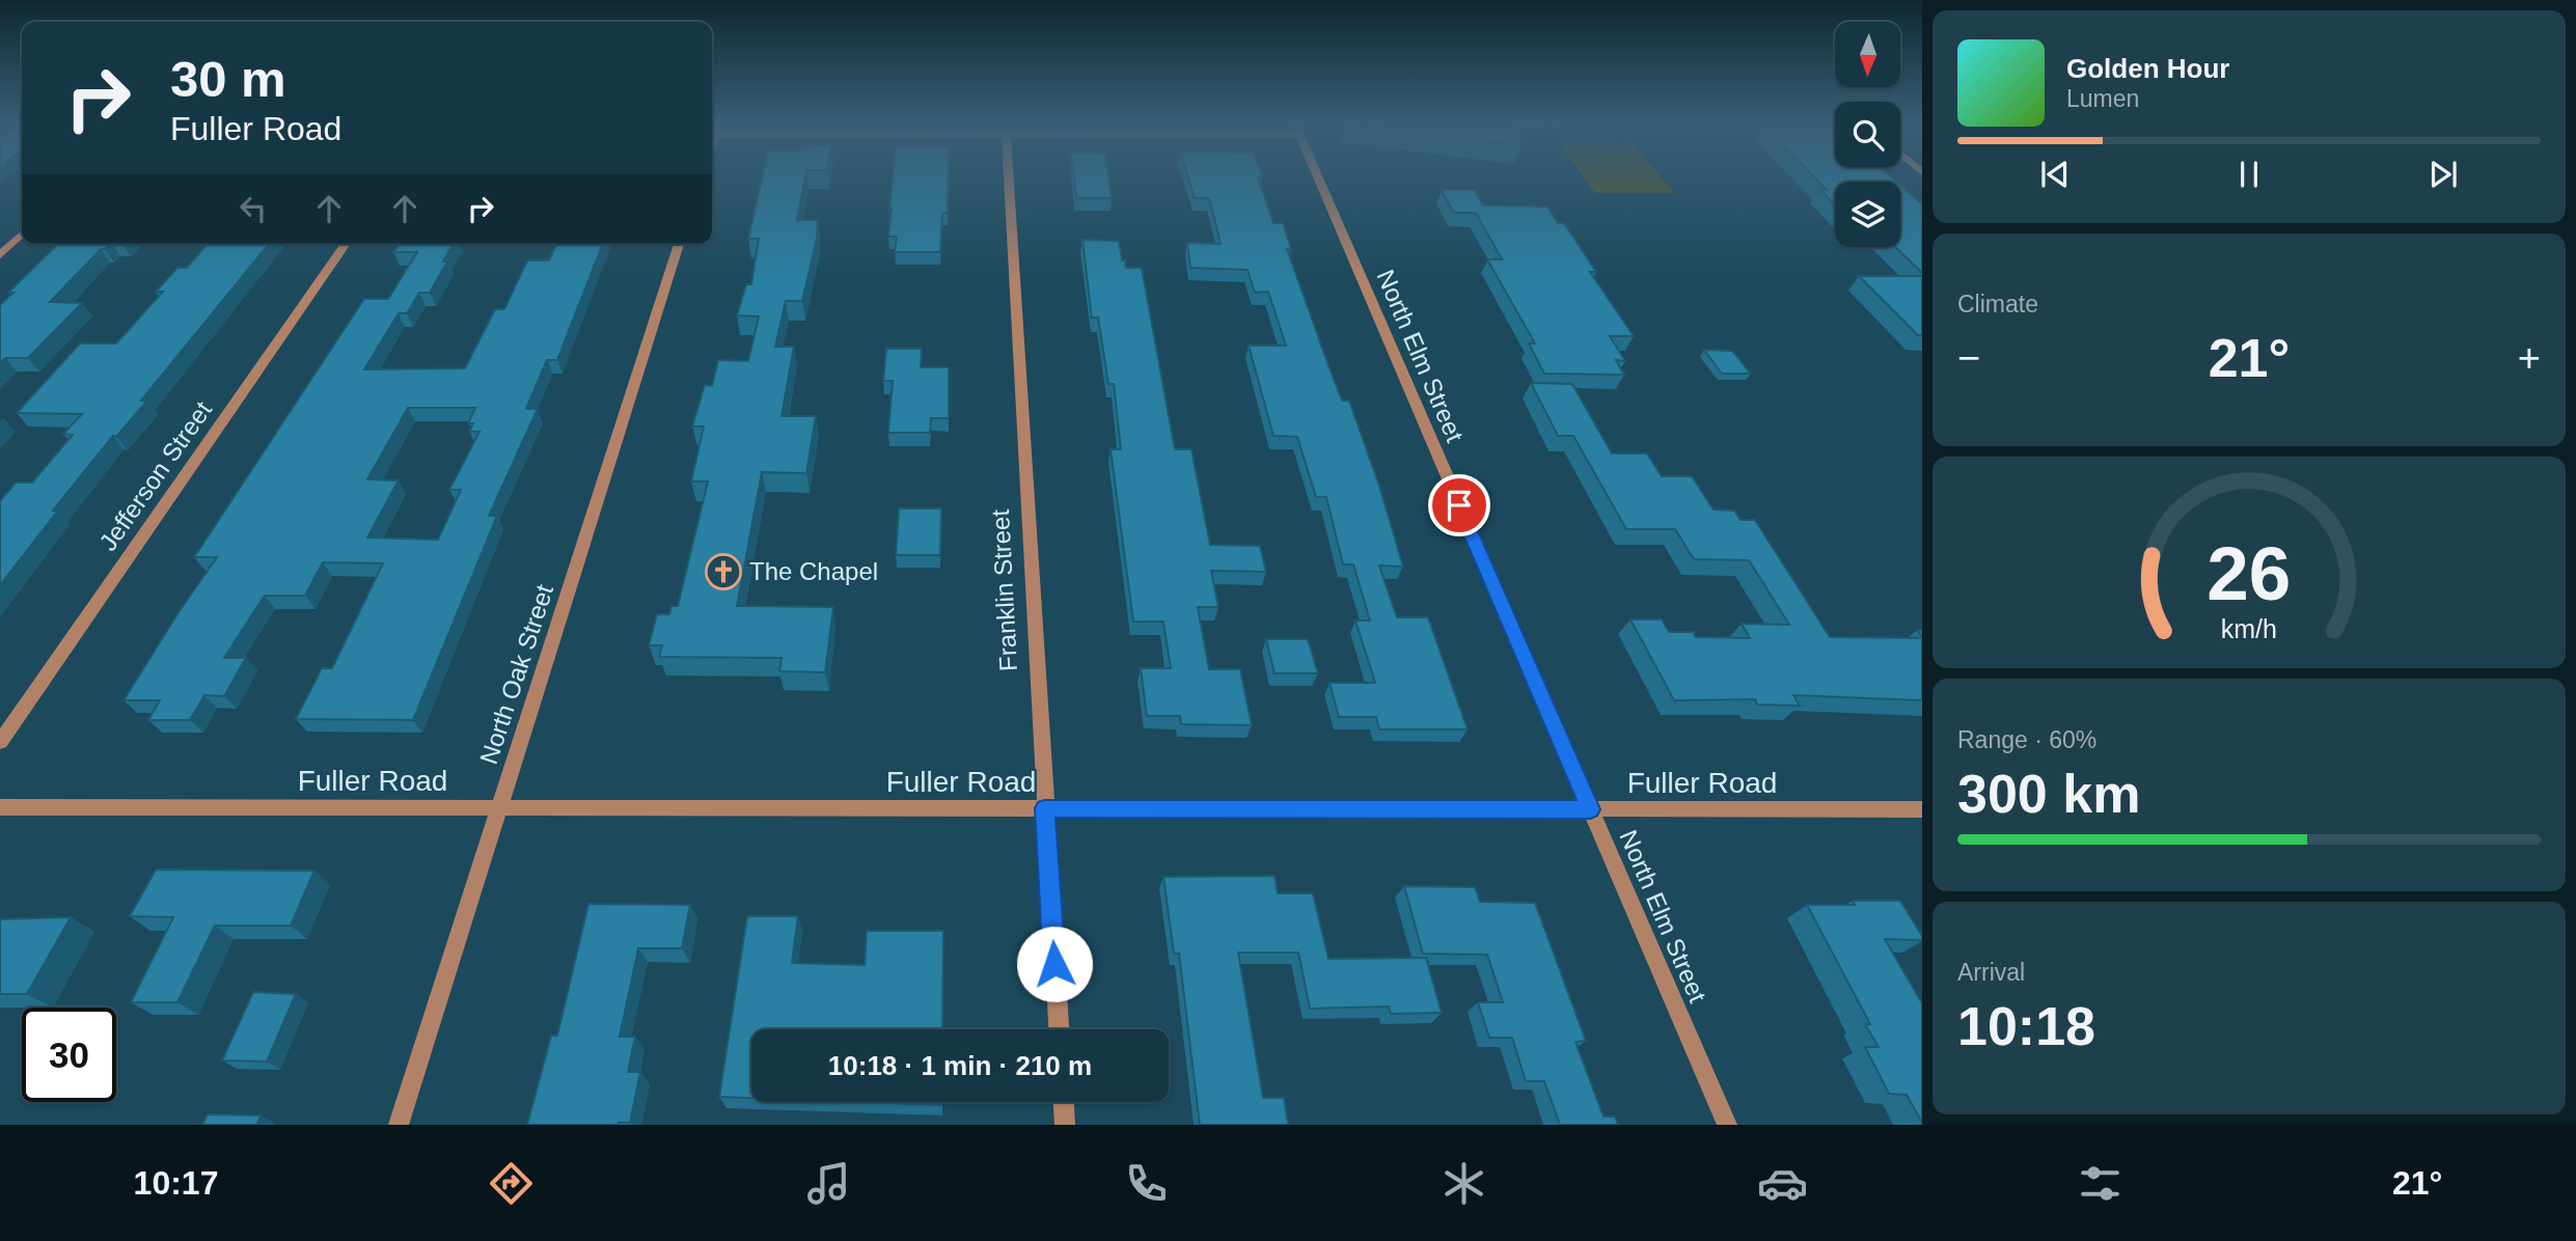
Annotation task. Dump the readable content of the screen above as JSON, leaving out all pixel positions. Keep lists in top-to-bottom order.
{
  "streets": {
    "street": [
      "North Elm Street",
      "Jefferson Street",
      "Franklin Street",
      "North Oak Street",
      "Fuller Road"
    ]
  },
  "crossings": [
    ["North Elm Street", "Fuller Road"],
    ["Franklin Street", "Fuller Road"],
    ["North Oak Street", "Fuller Road"]
  ],
  "places": {
    "church": ["The Chapel"]
  },
  "north": "bottom",
  "page": {
    "turn": ["30 m", "Fuller Road"],
    "song": ["Golden Hour", "Lumen"],
    "tile": [
      "Climate",
      ["Range · 60%", "300 km"],
      ["Arrival", "10:18"]
    ],
    "heat": ["−", "21°", "+"],
    "limit": "30",
    "trip": "10:18 · 1 min · 210 m",
    "tabs": ["10:17", "21°"],
    "gauge": ["26", "km/h"]
  }
}
